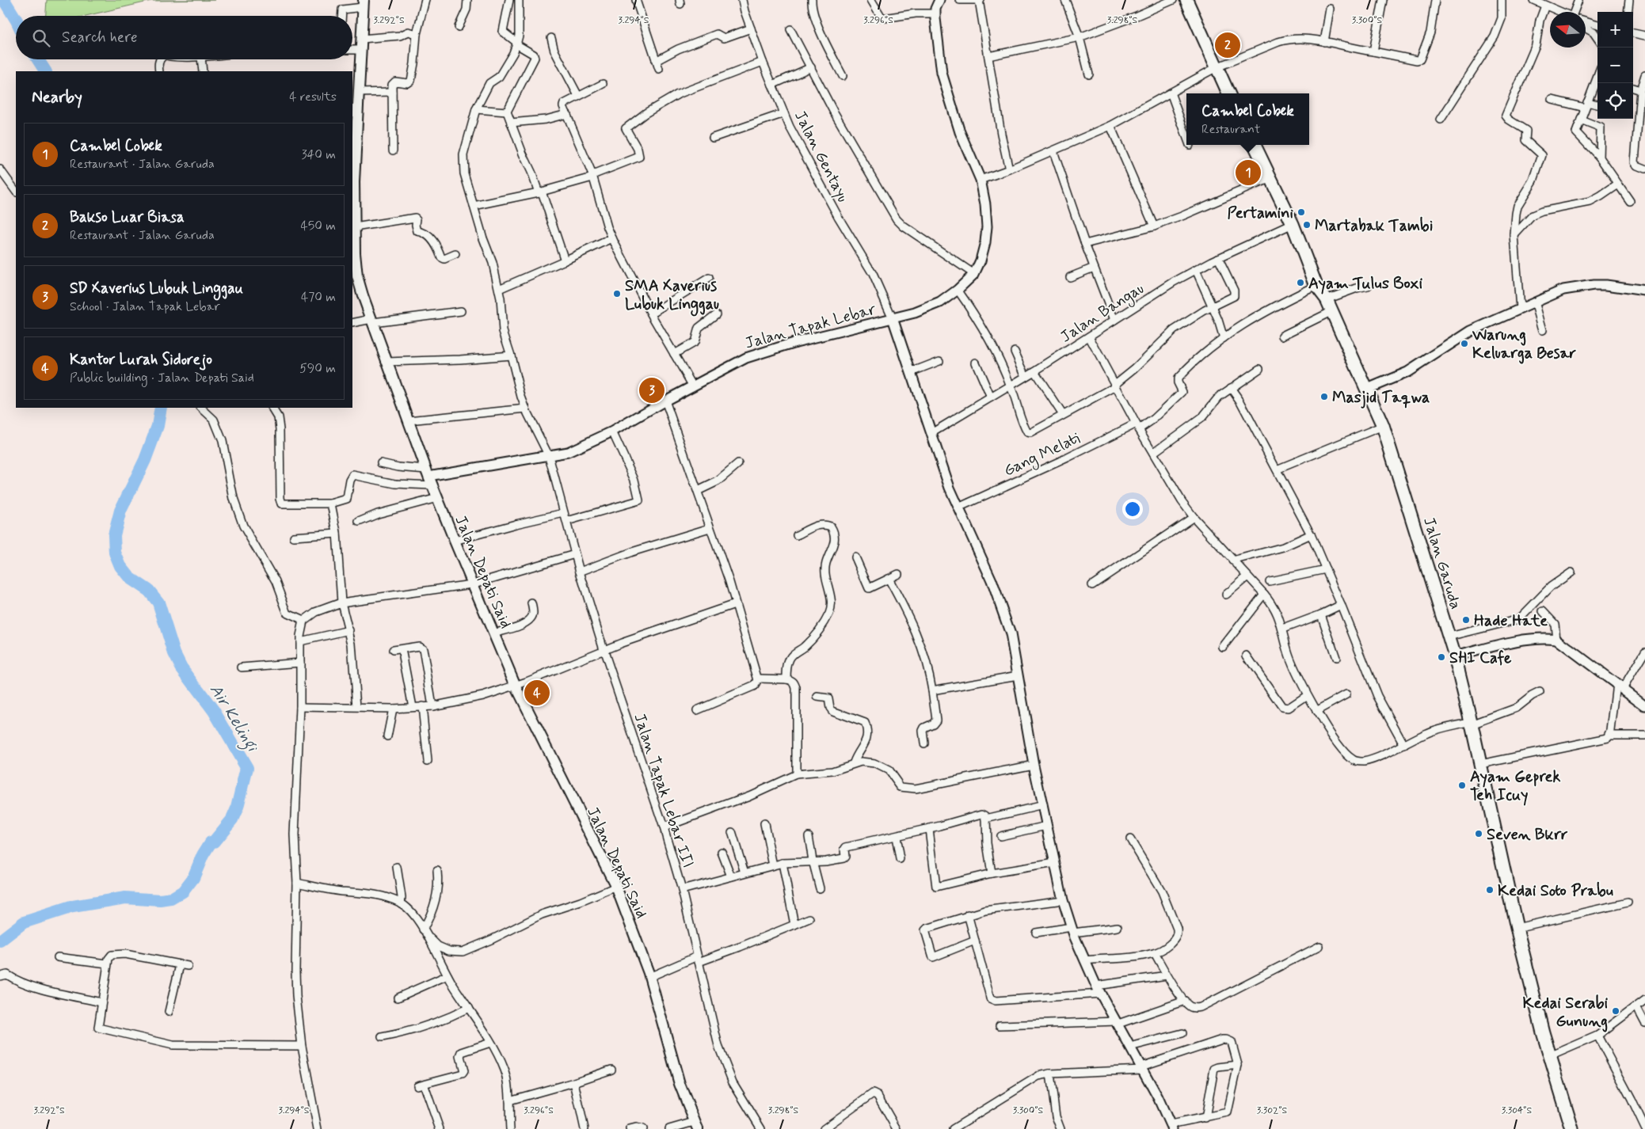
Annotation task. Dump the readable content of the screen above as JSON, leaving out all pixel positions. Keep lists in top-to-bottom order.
{
  "streets": {
    "highway": ["Jalan Garuda"],
    "main road": ["Jalan Depati Said"],
    "street": [
      "Jalan Gentayu",
      "Jalan Bangau",
      "Jalan Tapak Lebar",
      "Gang Melati",
      "Jalan Tapak Lebar III"
    ]
  },
  "crossings": [
    ["Jalan Gentayu", "Jalan Tapak Lebar"],
    ["Jalan Bangau", "Jalan Garuda"],
    ["Jalan Tapak Lebar", "Jalan Depati Said"],
    ["Jalan Tapak Lebar", "Jalan Tapak Lebar III"]
  ],
  "water": ["Air Kelingi"],
  "places": [
    "Pertamini",
    "Martabak Tambi",
    "Ayam Tulus Boxi",
    "SMA Xaverius Lubuk Linggau",
    "Warung Keluarga Besar",
    "Masjid Taqwa",
    "Hade Hate",
    "SHI Cafe",
    "Ayam Geprek Teh Icuy",
    "Seven Bkrr",
    "Kedai Soto Prabu",
    "Kedai Serabi Gunung"
  ],
  "north": "left",
  "page": {
    "map_buttons": ["+", "−"],
    "search": "Search here",
    "pins": [
      "2",
      "1",
      "3",
      "4"
    ],
    "heading": ["Nearby", "4 results"],
    "popup": ["Cambel Cobek", "Restaurant"],
    "list": [
      {
        "mark": "1",
        "name": "Cambel Cobek",
        "note": "Restaurant · Jalan Garuda",
        "value": "340 m"
      },
      {
        "mark": "2",
        "name": "Bakso Luar Biasa",
        "note": "Restaurant · Jalan Garuda",
        "value": "450 m"
      },
      {
        "mark": "3",
        "name": "SD Xaverius Lubuk Linggau",
        "note": "School · Jalan Tapak Lebar",
        "value": "470 m"
      },
      {
        "mark": "4",
        "name": "Kantor Lurah Sidorejo",
        "note": "Public building · Jalan Depati Said",
        "value": "590 m"
      }
    ]
  },
  "coordinates": [
    "3.292°S",
    "3.294°S",
    "3.296°S",
    "3.298°S",
    "3.300°S",
    "3.302°S",
    "3.304°S"
  ]
}
